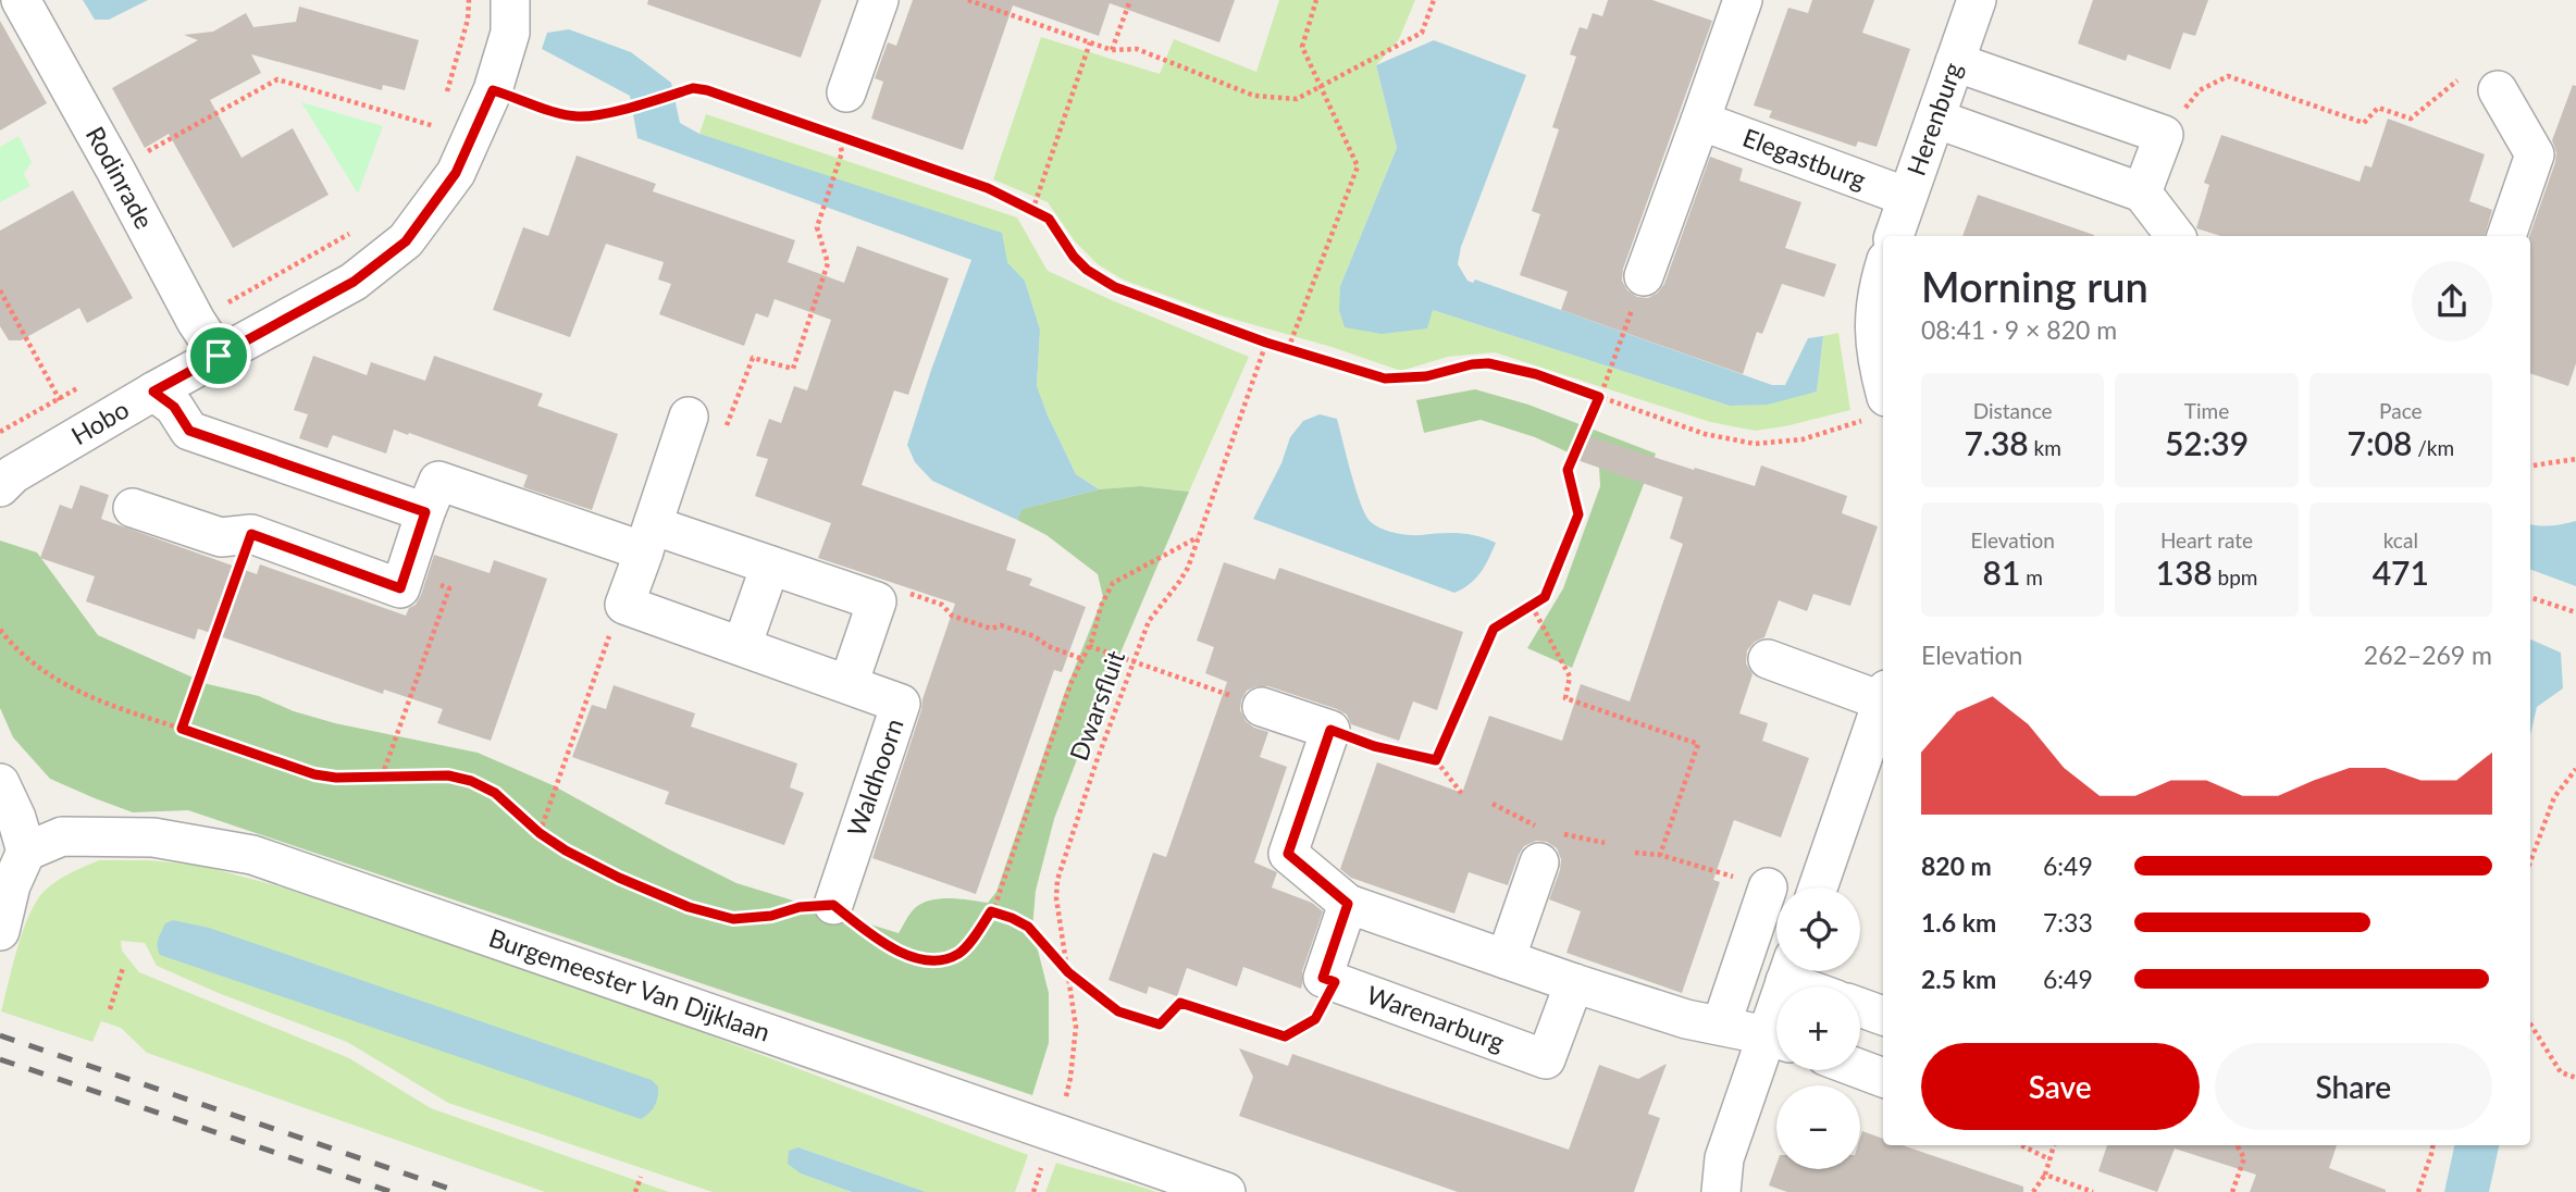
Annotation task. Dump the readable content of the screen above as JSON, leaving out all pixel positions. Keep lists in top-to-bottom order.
{
  "streets": {
    "street": [
      "Herenburg",
      "Elegastburg",
      "Rodinrade",
      "Hobo",
      "Waldhoorn",
      "Burgemeester Van Dijklaan",
      "Warenarburg"
    ],
    "path": ["Dwarsfluit"]
  },
  "crossings": [
    ["Herenburg", "Elegastburg"],
    ["Rodinrade", "Hobo"]
  ],
  "page": {
    "heading": ["Morning run", "08:41 · 9 × 820 m"],
    "stats": [
      ["Distance", "7.38 km"],
      ["Time", "52:39"],
      ["Pace", "7:08 /km"],
      ["Elevation", "81 m"],
      ["Heart rate", "138 bpm"],
      ["kcal", "471"]
    ],
    "chart": ["Elevation", "262–269 m"],
    "list": [
      {
        "name": "820 m",
        "note": "6:49"
      },
      {
        "name": "1.6 km",
        "note": "7:33"
      },
      {
        "name": "2.5 km",
        "note": "6:49"
      }
    ],
    "map_buttons": ["+", "−"],
    "buttons": ["Save", "Share"]
  }
}
